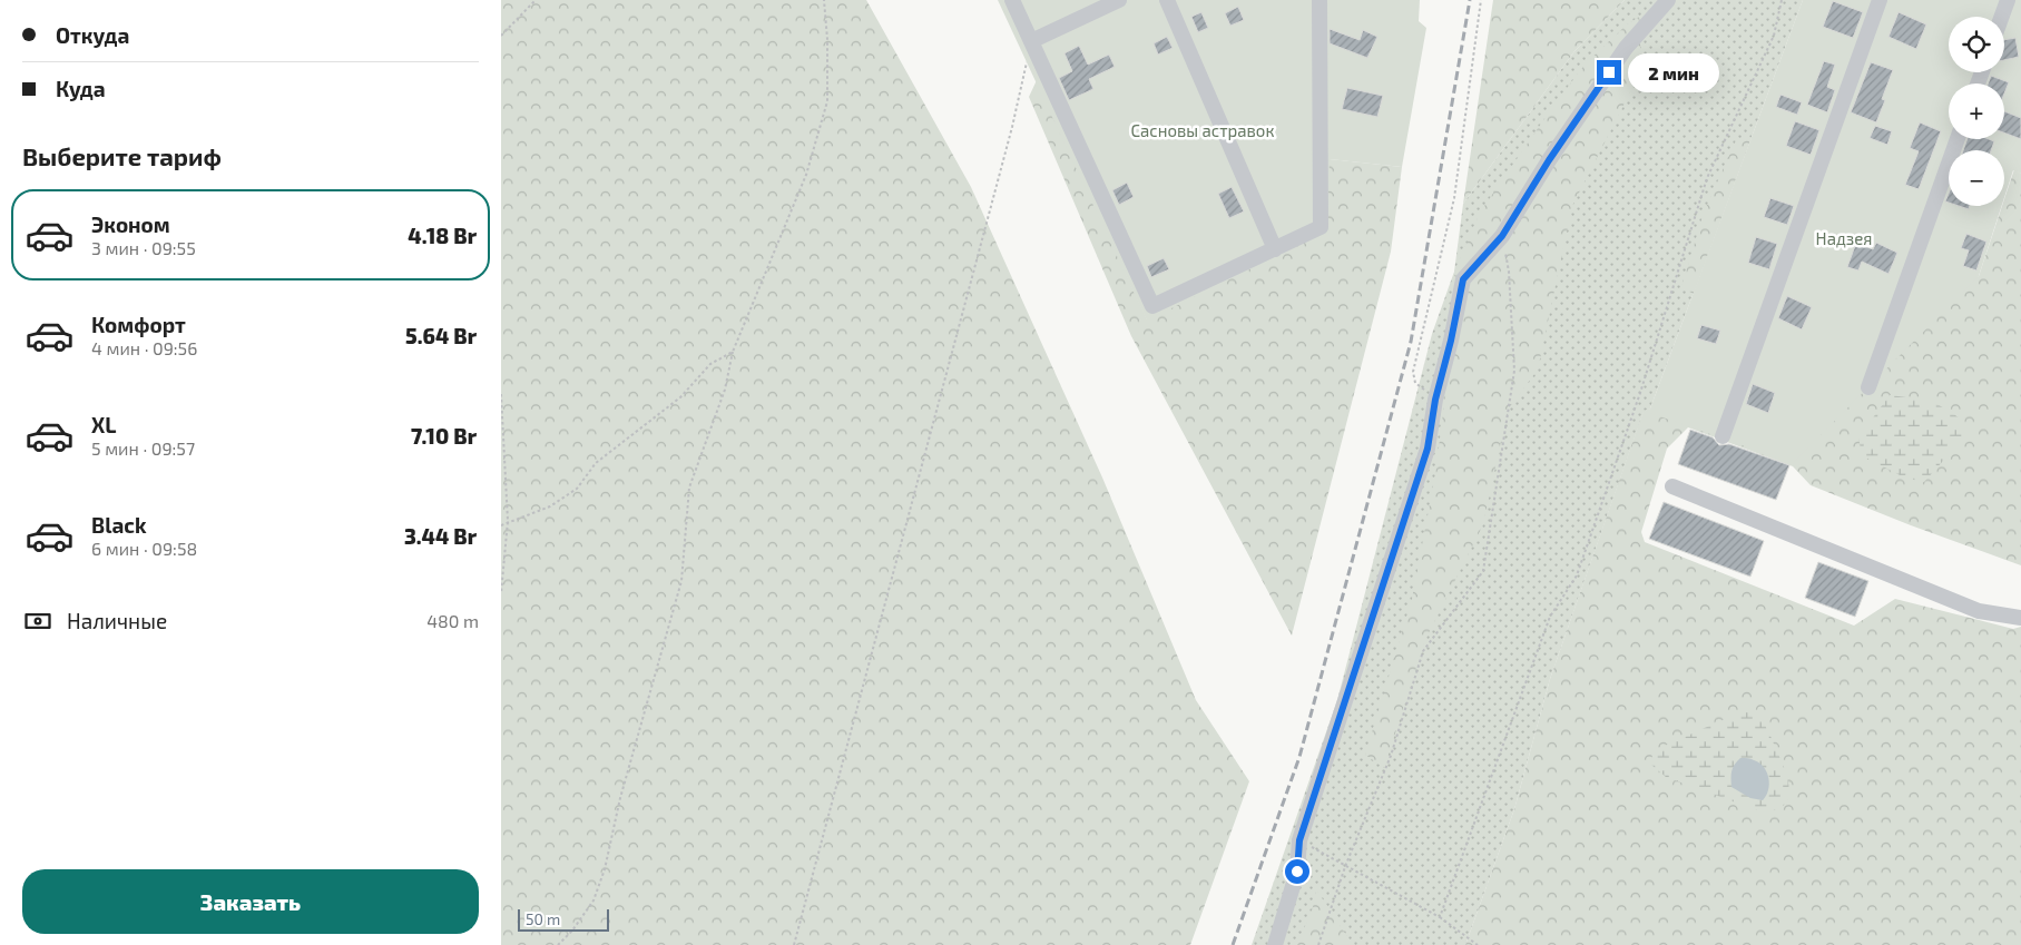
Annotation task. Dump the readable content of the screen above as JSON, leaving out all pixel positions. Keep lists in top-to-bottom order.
{
  "parks": ["Сасновы астравок", "Надзея"],
  "scale_bar": "50 m",
  "page": {
    "banner": ["Откуда", "Куда"],
    "map_buttons": ["+", "−"],
    "bubble": "2 мин",
    "heading": "Выберите тариф",
    "list": [
      {
        "name": "Эконом",
        "note": "3 мин · 09:55",
        "value": "4.18 Br"
      },
      {
        "name": "Комфорт",
        "note": "4 мин · 09:56",
        "value": "5.64 Br"
      },
      {
        "name": "XL",
        "note": "5 мин · 09:57",
        "value": "7.10 Br"
      },
      {
        "name": "Black",
        "note": "6 мин · 09:58",
        "value": "3.44 Br"
      }
    ],
    "pay": ["Наличные", "480 m"],
    "buttons": "Заказать",
    "scale": "50 m"
  }
}
